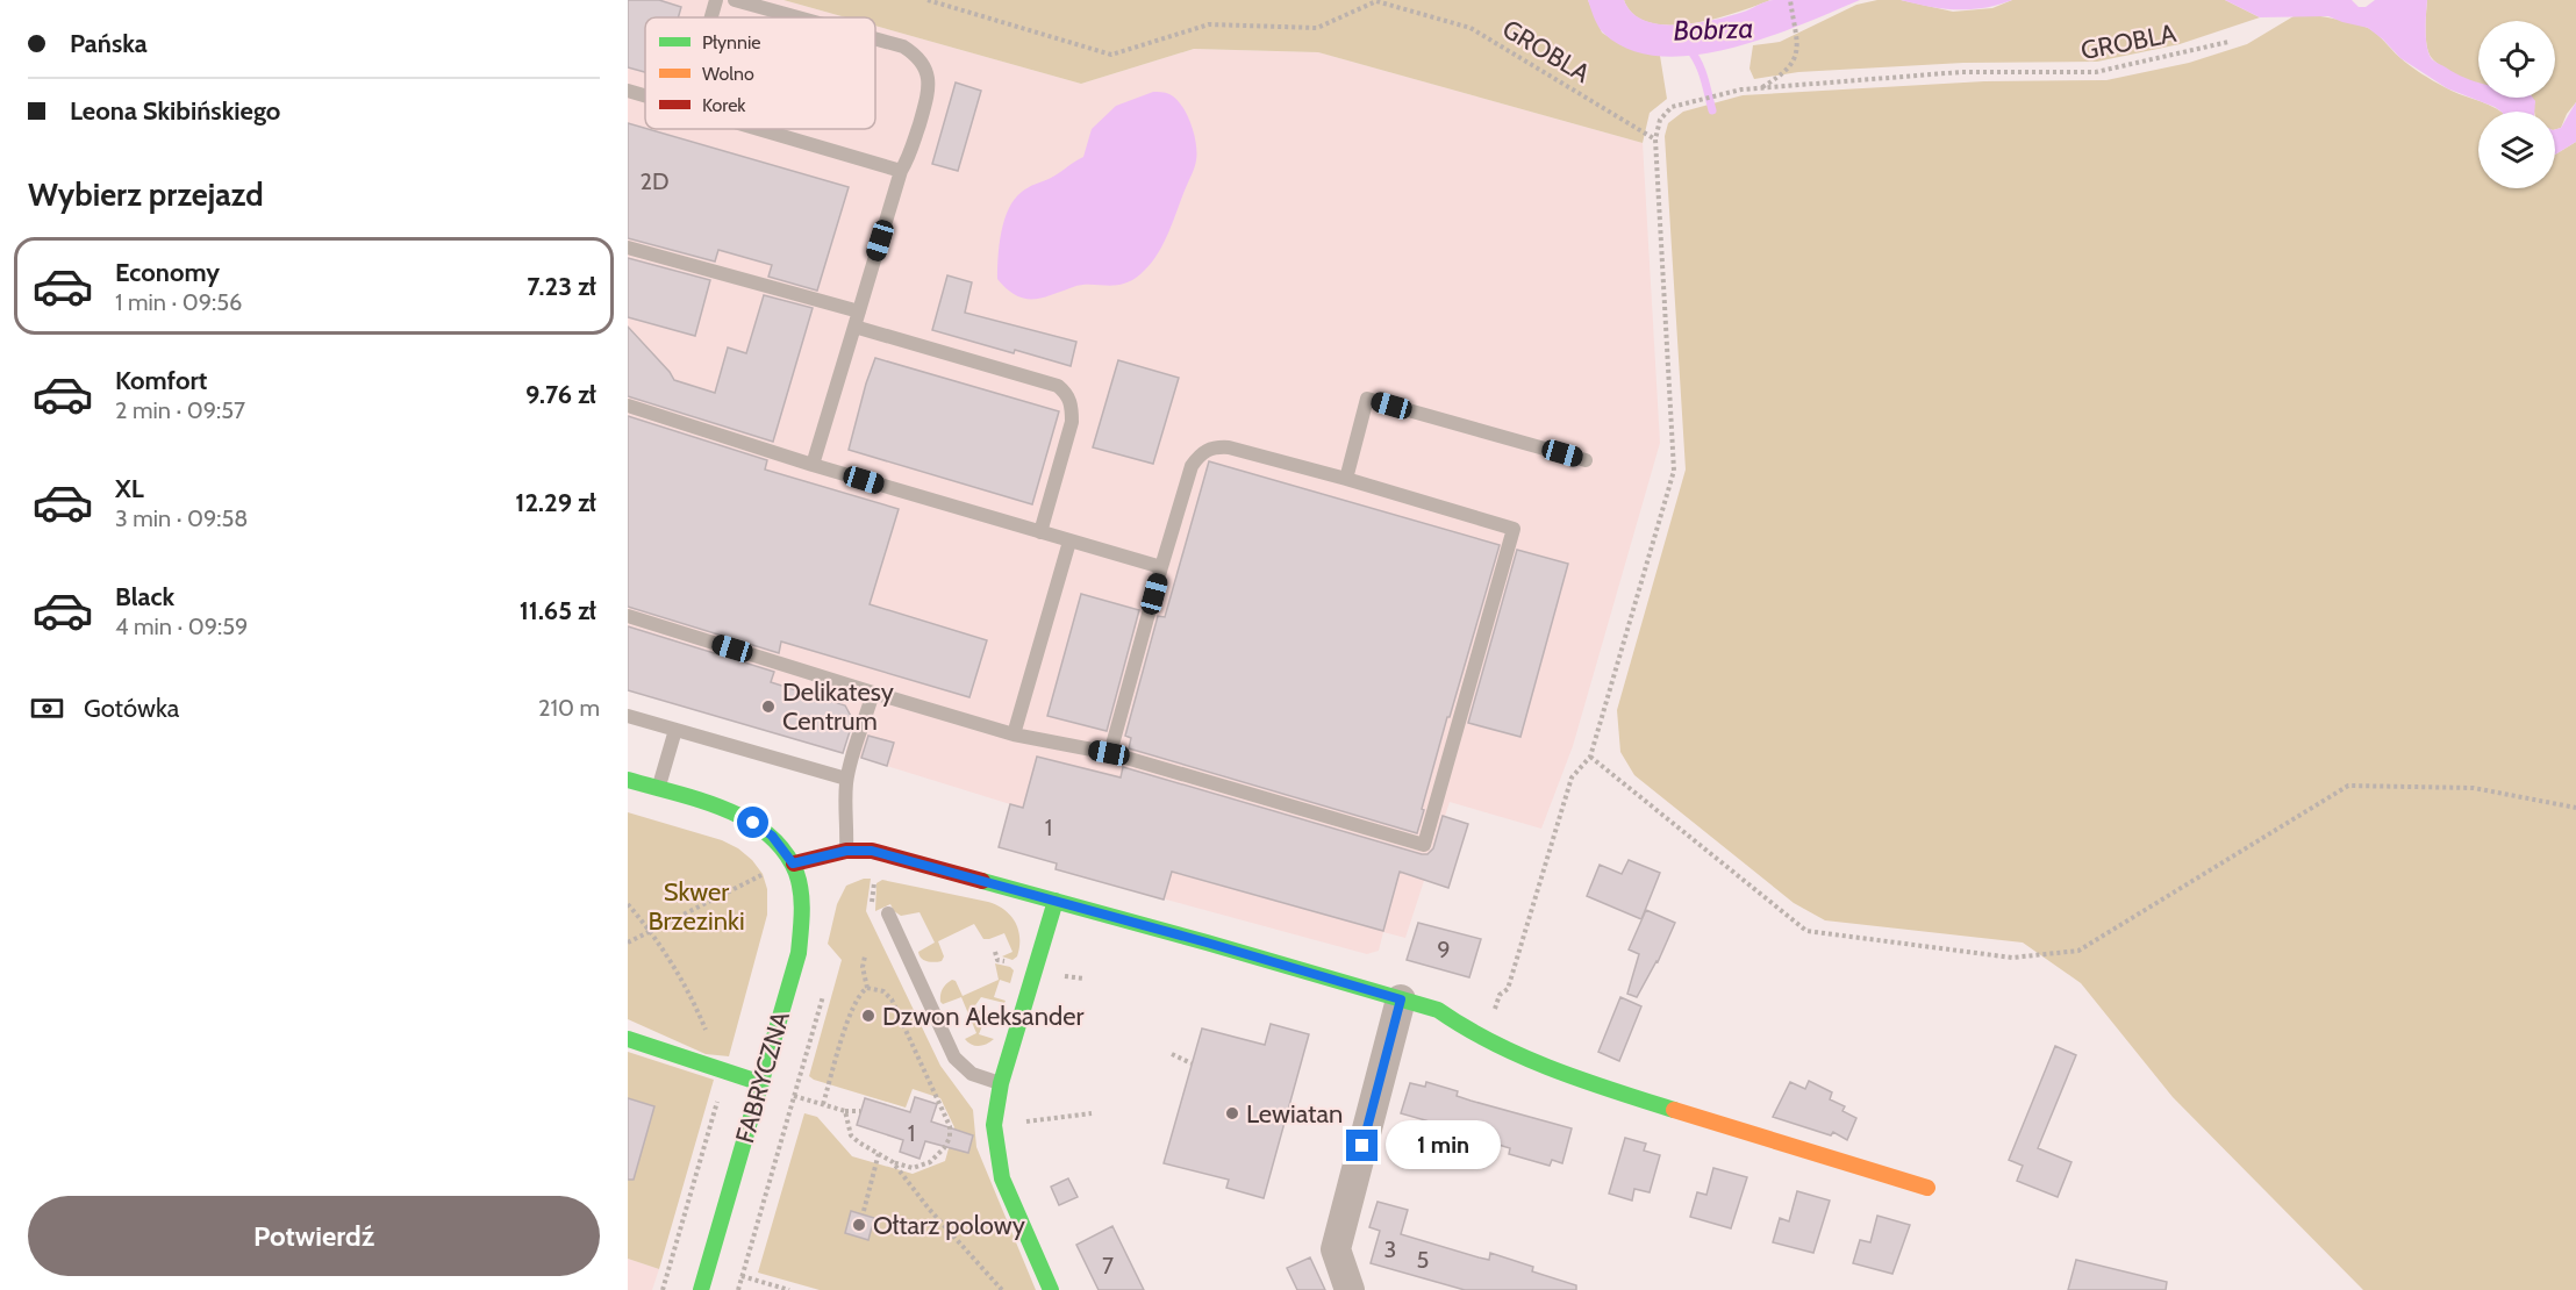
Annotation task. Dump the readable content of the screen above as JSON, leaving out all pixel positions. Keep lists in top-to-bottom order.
{
  "streets": {
    "street": ["FABRYCZNA"],
    "path": ["GROBLA"]
  },
  "water": ["Bobrza"],
  "parks": ["Skwer Brzezinki"],
  "places": [
    "Delikatesy Centrum",
    "Dzwon Aleksander",
    "Lewiatan",
    "Ołtarz polowy"
  ],
  "house_numbers": [
    "2D",
    "1",
    "9",
    "1",
    "3",
    "5",
    "7"
  ],
  "legend": ["Płynnie", "Wolno", "Korek"],
  "page": {
    "banner": ["Pańska", "Leona Skibińskiego"],
    "heading": "Wybierz przejazd",
    "list": [
      {
        "name": "Economy",
        "note": "1 min · 09:56",
        "value": "7.23 zł"
      },
      {
        "name": "Komfort",
        "note": "2 min · 09:57",
        "value": "9.76 zł"
      },
      {
        "name": "XL",
        "note": "3 min · 09:58",
        "value": "12.29 zł"
      },
      {
        "name": "Black",
        "note": "4 min · 09:59",
        "value": "11.65 zł"
      }
    ],
    "pay": ["Gotówka", "210 m"],
    "bubble": "1 min",
    "buttons": "Potwierdź"
  }
}
